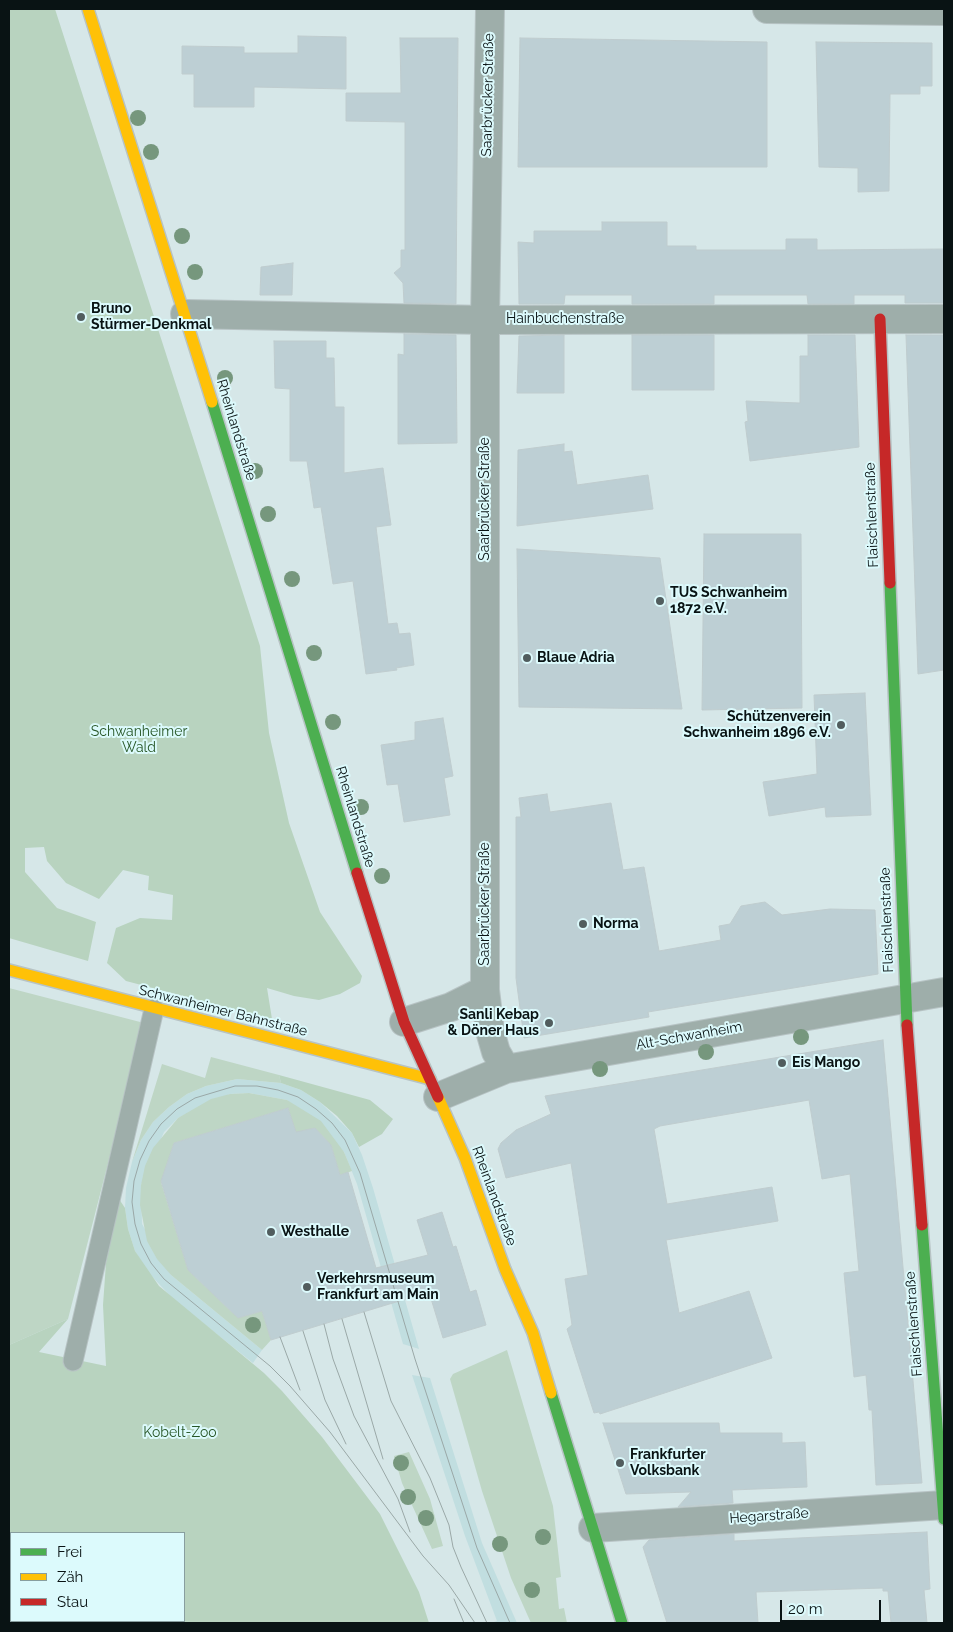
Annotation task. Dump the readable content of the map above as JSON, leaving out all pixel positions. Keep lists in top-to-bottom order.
{
  "streets": {
    "street": [
      "Saarbrücker Straße",
      "Hainbuchenstraße",
      "Rheinlandstraße",
      "Flaischlenstraße",
      "Schwanheimer Bahnstraße",
      "Alt-Schwanheim",
      "Hegarstraße"
    ]
  },
  "crossings": [
    ["Saarbrücker Straße", "Hainbuchenstraße"],
    ["Saarbrücker Straße", "Alt-Schwanheim"],
    ["Hainbuchenstraße", "Rheinlandstraße"],
    ["Hainbuchenstraße", "Flaischlenstraße"],
    ["Rheinlandstraße", "Schwanheimer Bahnstraße"],
    ["Rheinlandstraße", "Alt-Schwanheim"],
    ["Rheinlandstraße", "Hegarstraße"],
    ["Flaischlenstraße", "Alt-Schwanheim"],
    ["Flaischlenstraße", "Hegarstraße"],
    ["Schwanheimer Bahnstraße", "Alt-Schwanheim"]
  ],
  "parks": ["Schwanheimer Wald", "Kobelt-Zoo"],
  "places": [
    "Bruno Stürmer-Denkmal",
    "TUS Schwanheim 1872 e.V.",
    "Blaue Adria",
    "Schützenverein Schwanheim 1896 e.V.",
    "Norma",
    "Sanli Kebap & Döner Haus",
    "Eis Mango",
    "Westhalle",
    "Verkehrsmuseum Frankfurt am Main",
    "Frankfurter Volksbank"
  ],
  "legend": ["Frei", "Zäh", "Stau"],
  "scale_bar": "20 m"
}
